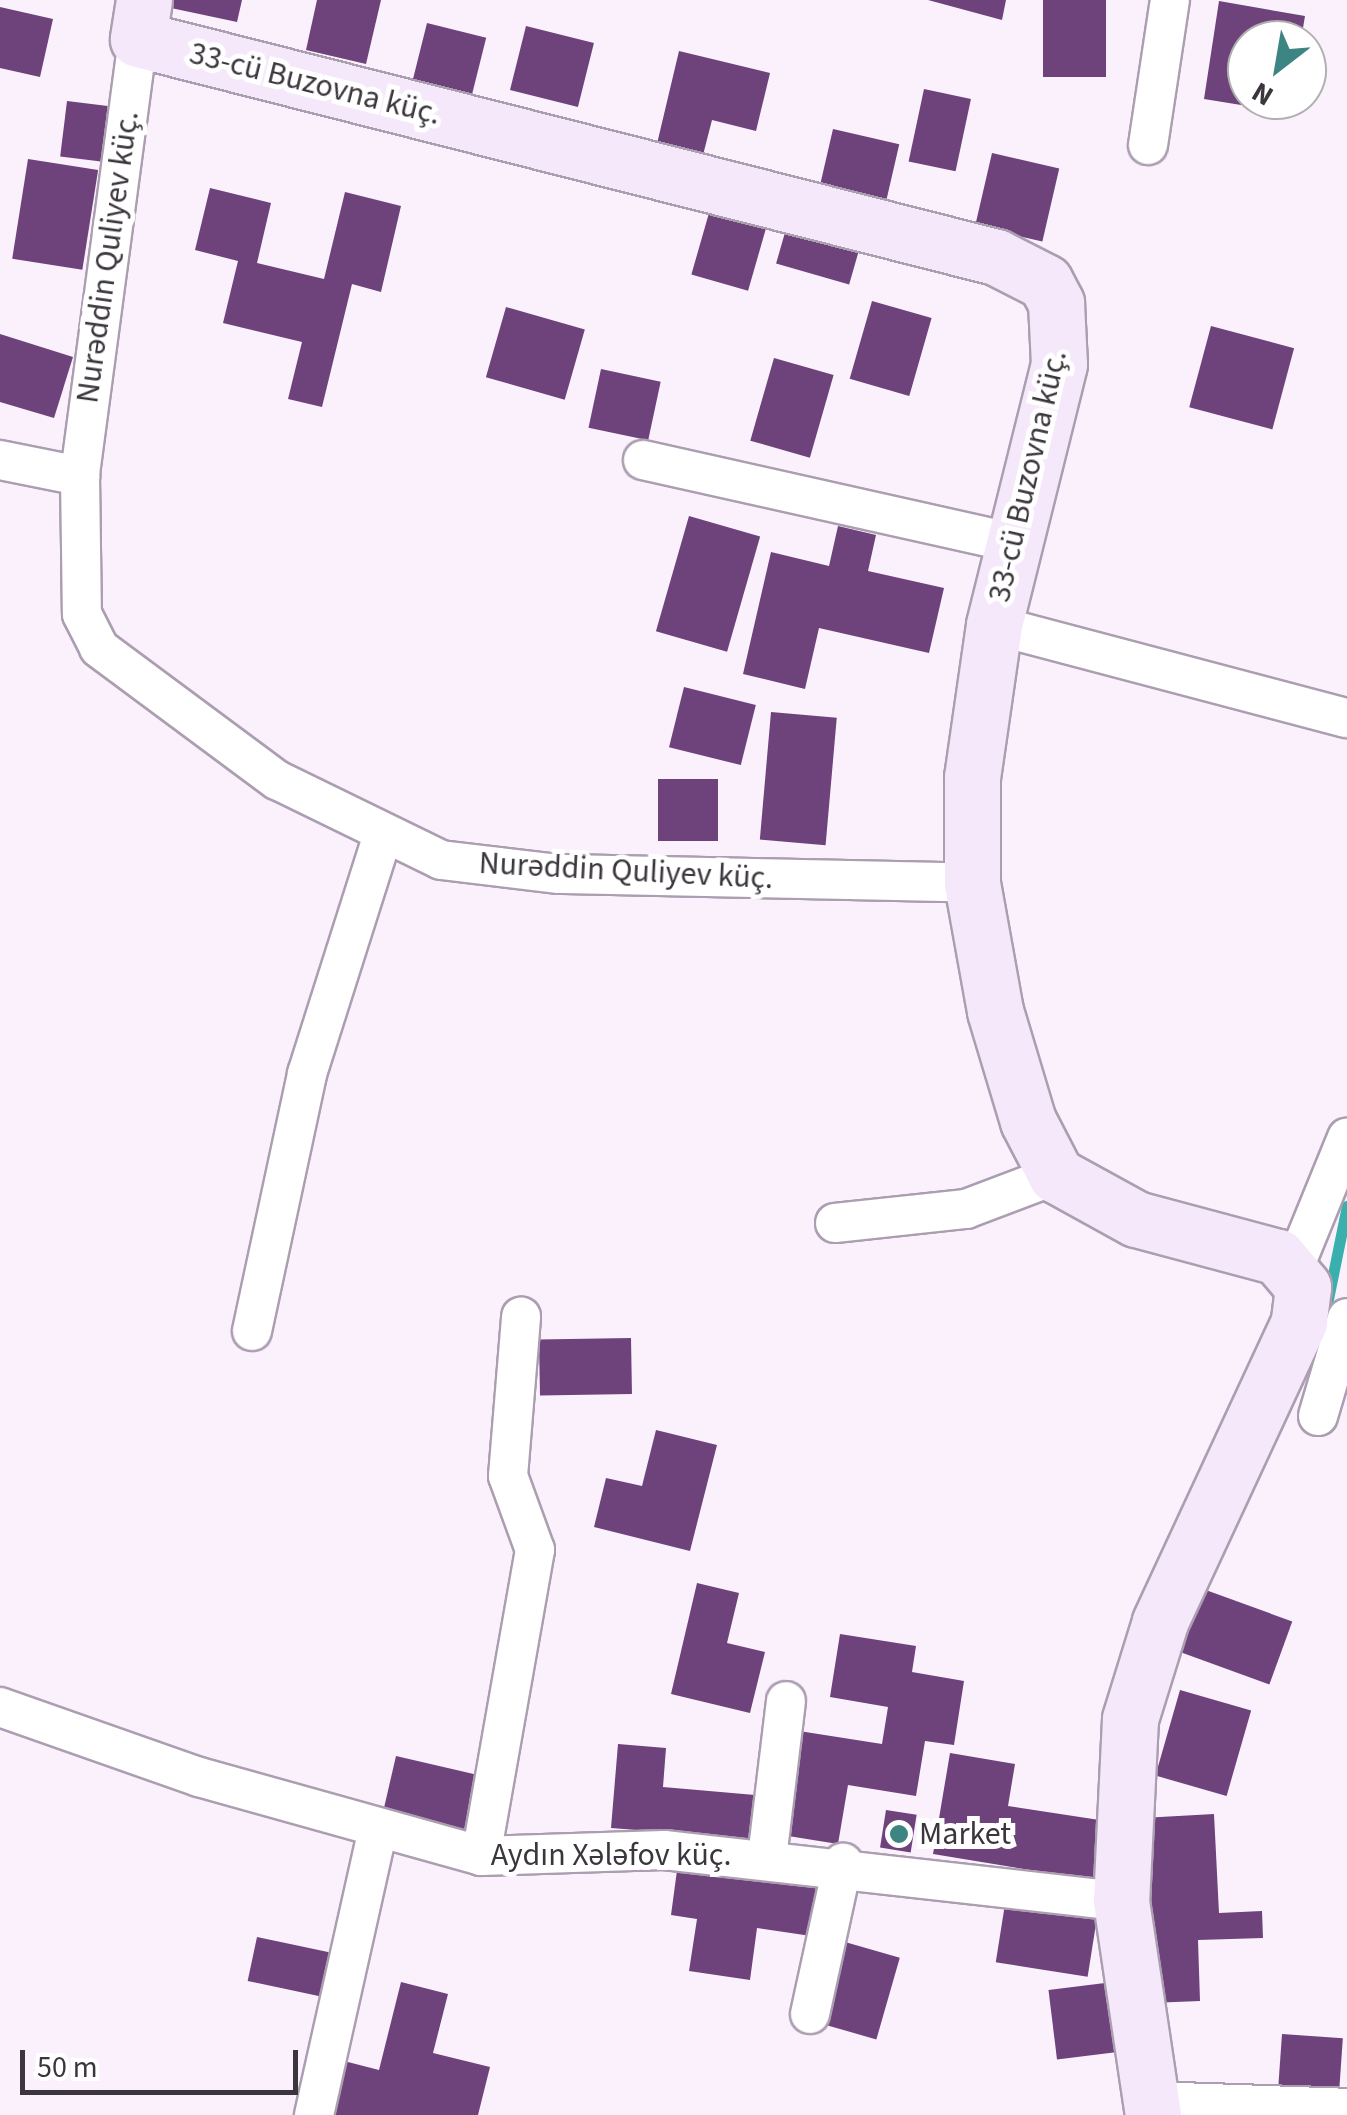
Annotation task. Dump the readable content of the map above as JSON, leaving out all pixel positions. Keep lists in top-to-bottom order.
{
  "streets": {
    "street": ["33-cü Buzovna küç.", "Nurəddin Quliyev küç.", "Aydın Xələfov küç."]
  },
  "crossings": [
    ["33-cü Buzovna küç.", "Nurəddin Quliyev küç."]
  ],
  "places": ["Market"],
  "scale_bar": "50 m",
  "north": "bottom left"
}
